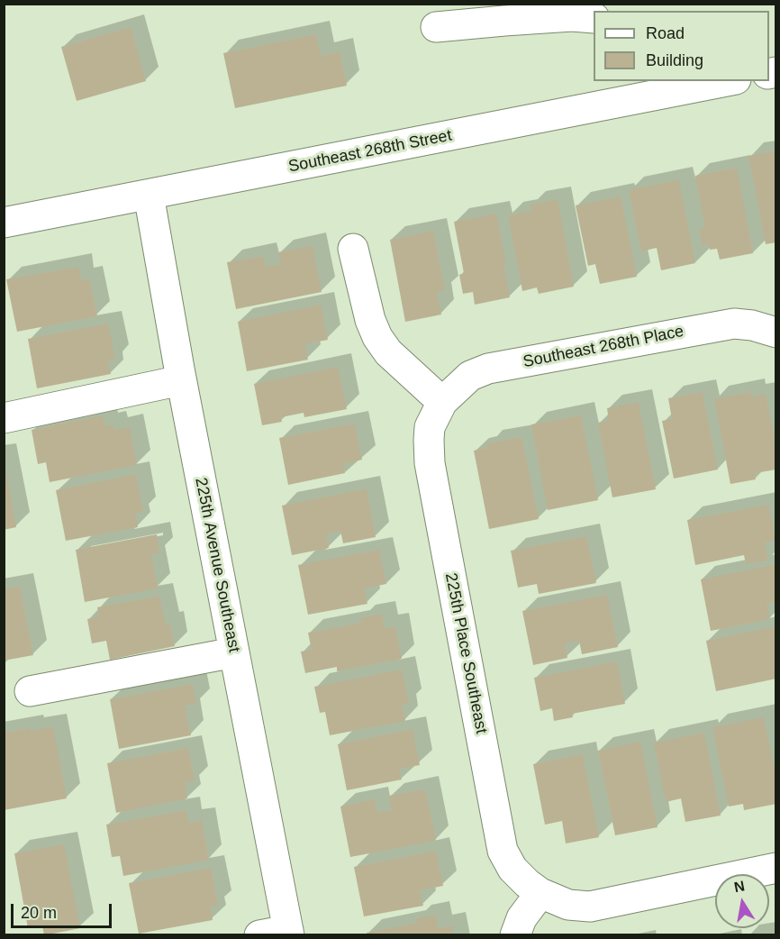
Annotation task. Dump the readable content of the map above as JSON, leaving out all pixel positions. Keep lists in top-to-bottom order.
{
  "streets": {
    "street": [
      "Southeast 268th Street",
      "Southeast 268th Place",
      "225th Avenue Southeast",
      "225th Place Southeast"
    ]
  },
  "crossings": [
    ["Southeast 268th Street", "225th Avenue Southeast"],
    ["Southeast 268th Place", "225th Place Southeast"]
  ],
  "legend": ["Road", "Building"],
  "scale_bar": "20 m",
  "north": "top"
}
